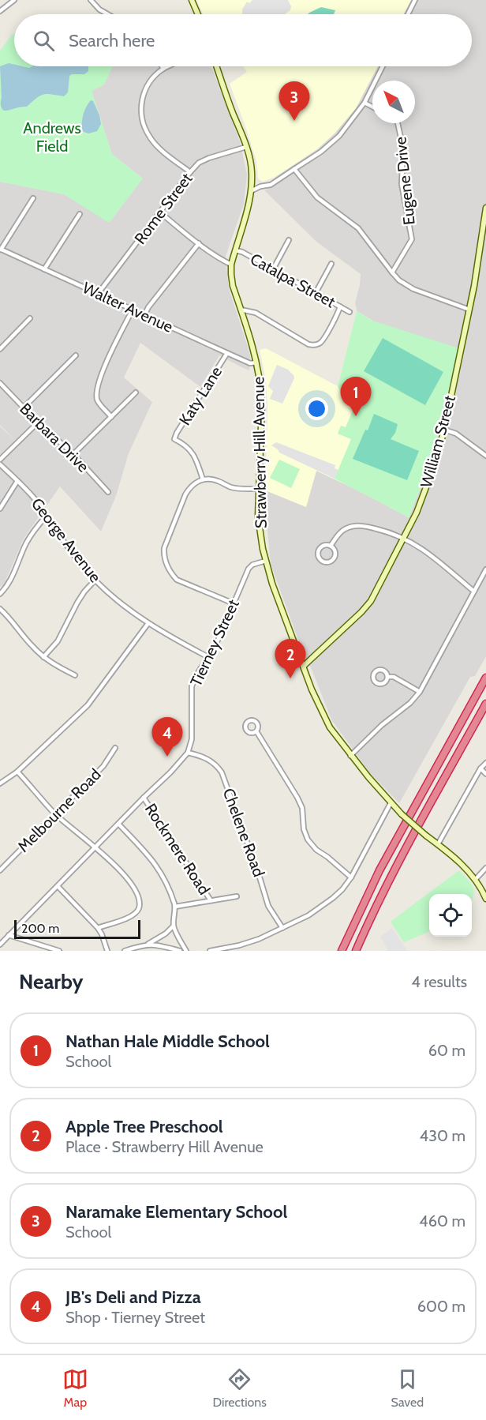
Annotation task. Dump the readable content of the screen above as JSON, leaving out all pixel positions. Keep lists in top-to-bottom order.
{
  "streets": {
    "main road": ["William Street", "Strawberry Hill Avenue"],
    "street": [
      "Eugene Drive",
      "Rome Street",
      "Catalpa Street",
      "Walter Avenue",
      "Katy Lane",
      "Barbara Drive",
      "George Avenue",
      "Tierney Street",
      "Melbourne Road",
      "Chelene Road",
      "Rockmere Road"
    ]
  },
  "crossings": [
    ["Rome Street", "Walter Avenue"],
    ["Rome Street", "Strawberry Hill Avenue"],
    ["Catalpa Street", "Strawberry Hill Avenue"],
    ["Walter Avenue", "Katy Lane"],
    ["Walter Avenue", "Strawberry Hill Avenue"],
    ["William Street", "Strawberry Hill Avenue"],
    ["Strawberry Hill Avenue", "Tierney Street"],
    ["George Avenue", "Tierney Street"],
    ["Tierney Street", "Chelene Road"]
  ],
  "parks": ["Andrews Field"],
  "scale_bar": "200 m",
  "north": "top left",
  "page": {
    "search": "Search here",
    "pins": [
      "3",
      "1",
      "2",
      "4"
    ],
    "scale": "200 m",
    "heading": ["Nearby", "4 results"],
    "list": [
      {
        "mark": "1",
        "name": "Nathan Hale Middle School",
        "note": "School",
        "value": "60 m"
      },
      {
        "mark": "2",
        "name": "Apple Tree Preschool",
        "note": "Place · Strawberry Hill Avenue",
        "value": "430 m"
      },
      {
        "mark": "3",
        "name": "Naramake Elementary School",
        "note": "School",
        "value": "460 m"
      },
      {
        "mark": "4",
        "name": "JB's Deli and Pizza",
        "note": "Shop · Tierney Street",
        "value": "600 m"
      }
    ],
    "nav": ["Map", "Directions", "Saved"]
  }
}
